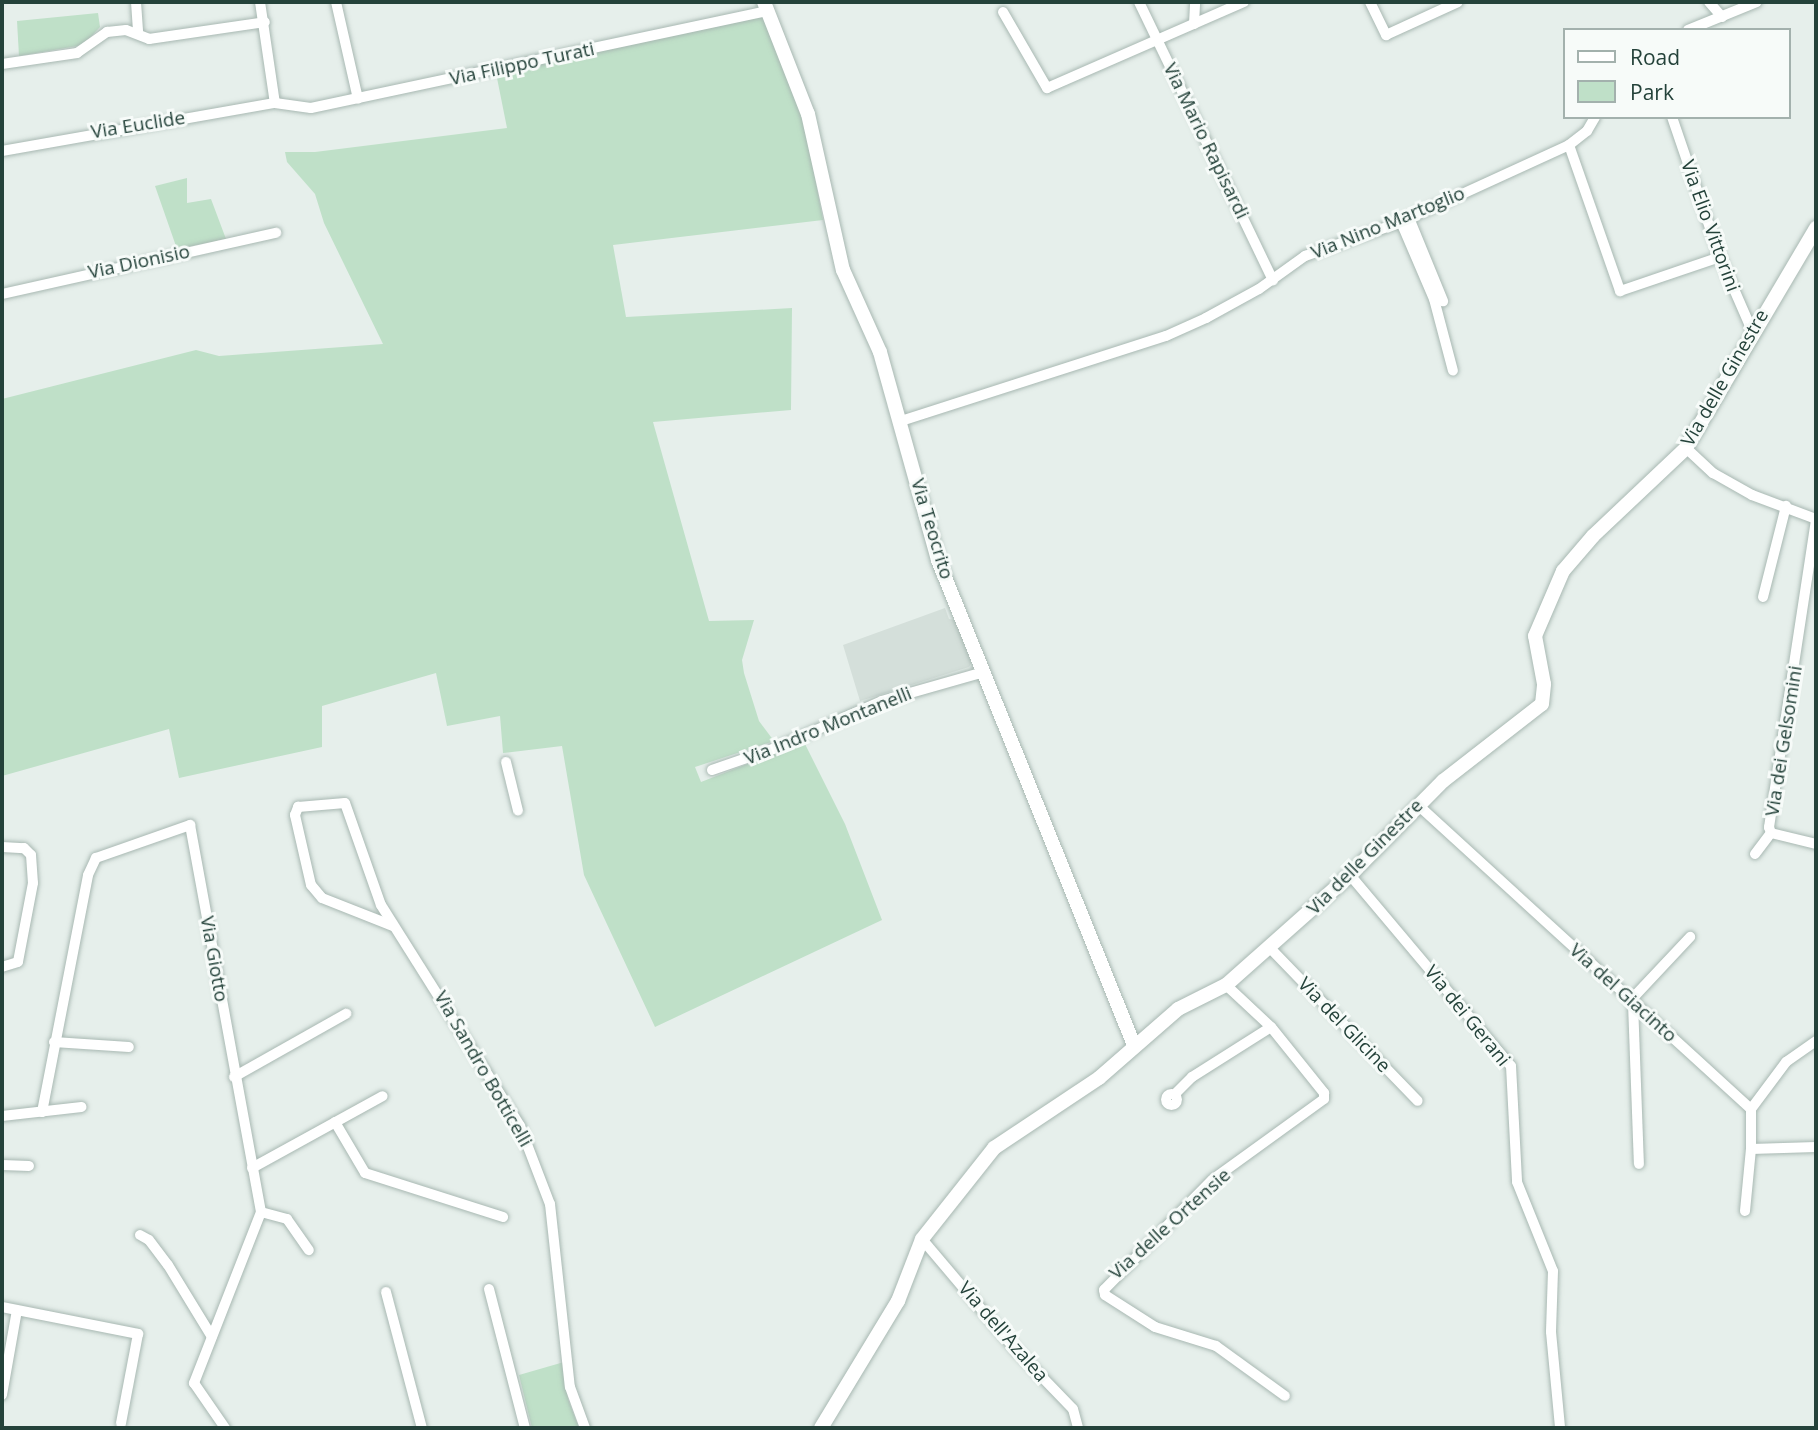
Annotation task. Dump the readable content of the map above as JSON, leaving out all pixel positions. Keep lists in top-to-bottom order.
{
  "streets": {
    "street": [
      "Via Filippo Turati",
      "Via Euclide",
      "Via Mario Rapisardi",
      "Via Nino Martoglio",
      "Via Elio Vittorini",
      "Via Dionisio",
      "Via delle Ginestre",
      "Via Teocrito",
      "Via Indro Montanelli",
      "Via dei Gelsomini",
      "Via Giotto",
      "Via del Giacinto",
      "Via dei Gerani",
      "Via del Glicine",
      "Via Sandro Botticelli",
      "Via delle Ortensie",
      "Via dell'Azalea"
    ]
  },
  "crossings": [
    ["Via Filippo Turati", "Via Euclide"],
    ["Via Filippo Turati", "Via Teocrito"],
    ["Via Mario Rapisardi", "Via Nino Martoglio"],
    ["Via Nino Martoglio", "Via Teocrito"],
    ["Via Elio Vittorini", "Via delle Ginestre"],
    ["Via delle Ginestre", "Via Teocrito"],
    ["Via delle Ginestre", "Via dei Gelsomini"],
    ["Via delle Ginestre", "Via del Giacinto"],
    ["Via delle Ginestre", "Via dei Gerani"],
    ["Via delle Ginestre", "Via del Glicine"],
    ["Via delle Ginestre", "Via delle Ortensie"],
    ["Via delle Ginestre", "Via dell'Azalea"],
    ["Via Teocrito", "Via Indro Montanelli"]
  ],
  "legend": ["Road", "Park"]
}
